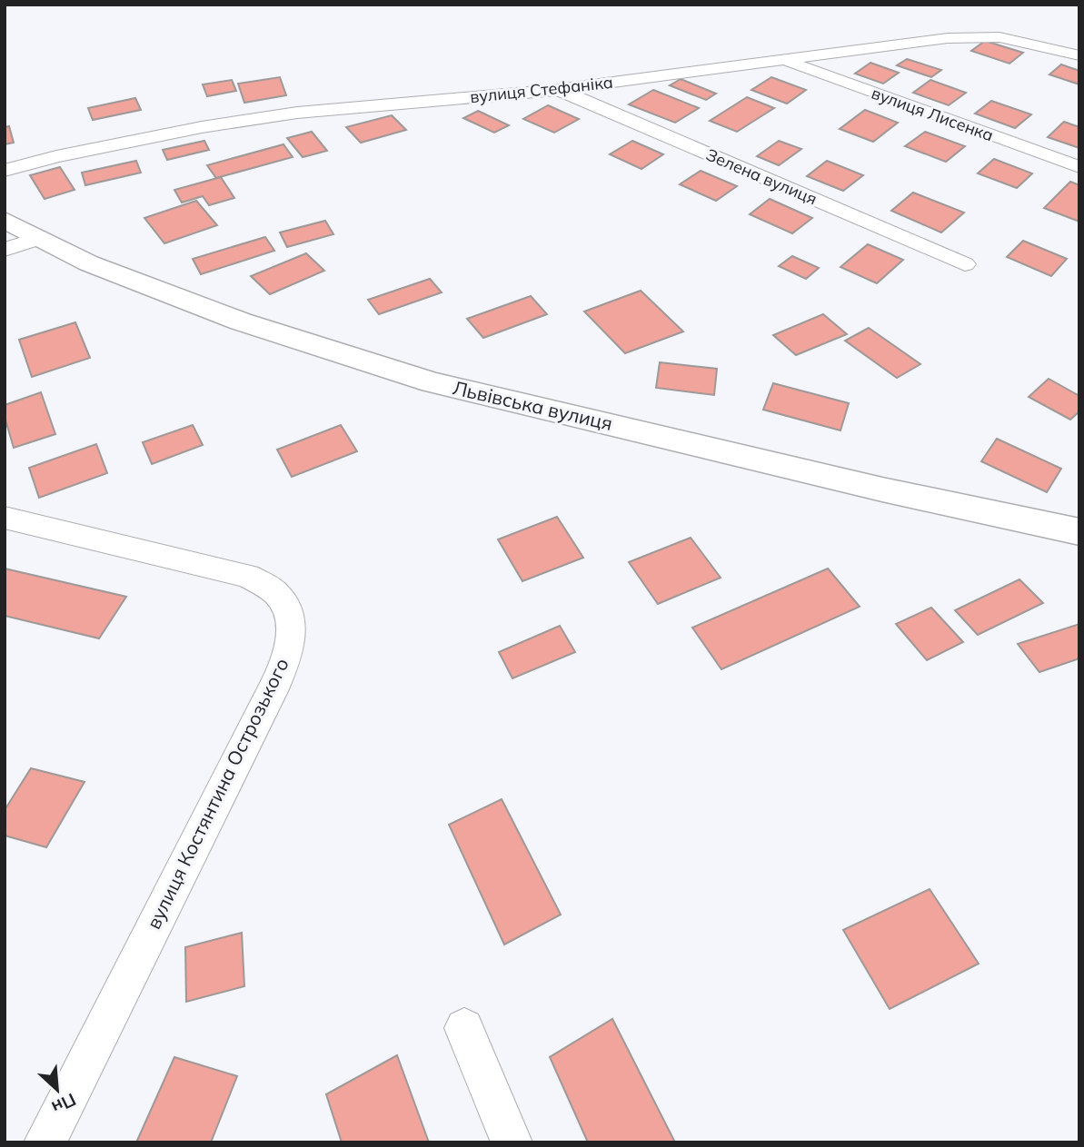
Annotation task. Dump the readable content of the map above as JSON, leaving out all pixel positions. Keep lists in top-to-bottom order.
{
  "streets": {
    "street": [
      "вулиця Стефаніка",
      "вулиця Лисенка",
      "Зелена вулиця",
      "Львівська вулиця",
      "вулиця Костянтина Острозького"
    ]
  },
  "crossings": [
    ["вулиця Стефаніка", "вулиця Лисенка"],
    ["вулиця Стефаніка", "Зелена вулиця"]
  ],
  "north": "bottom right"
}
